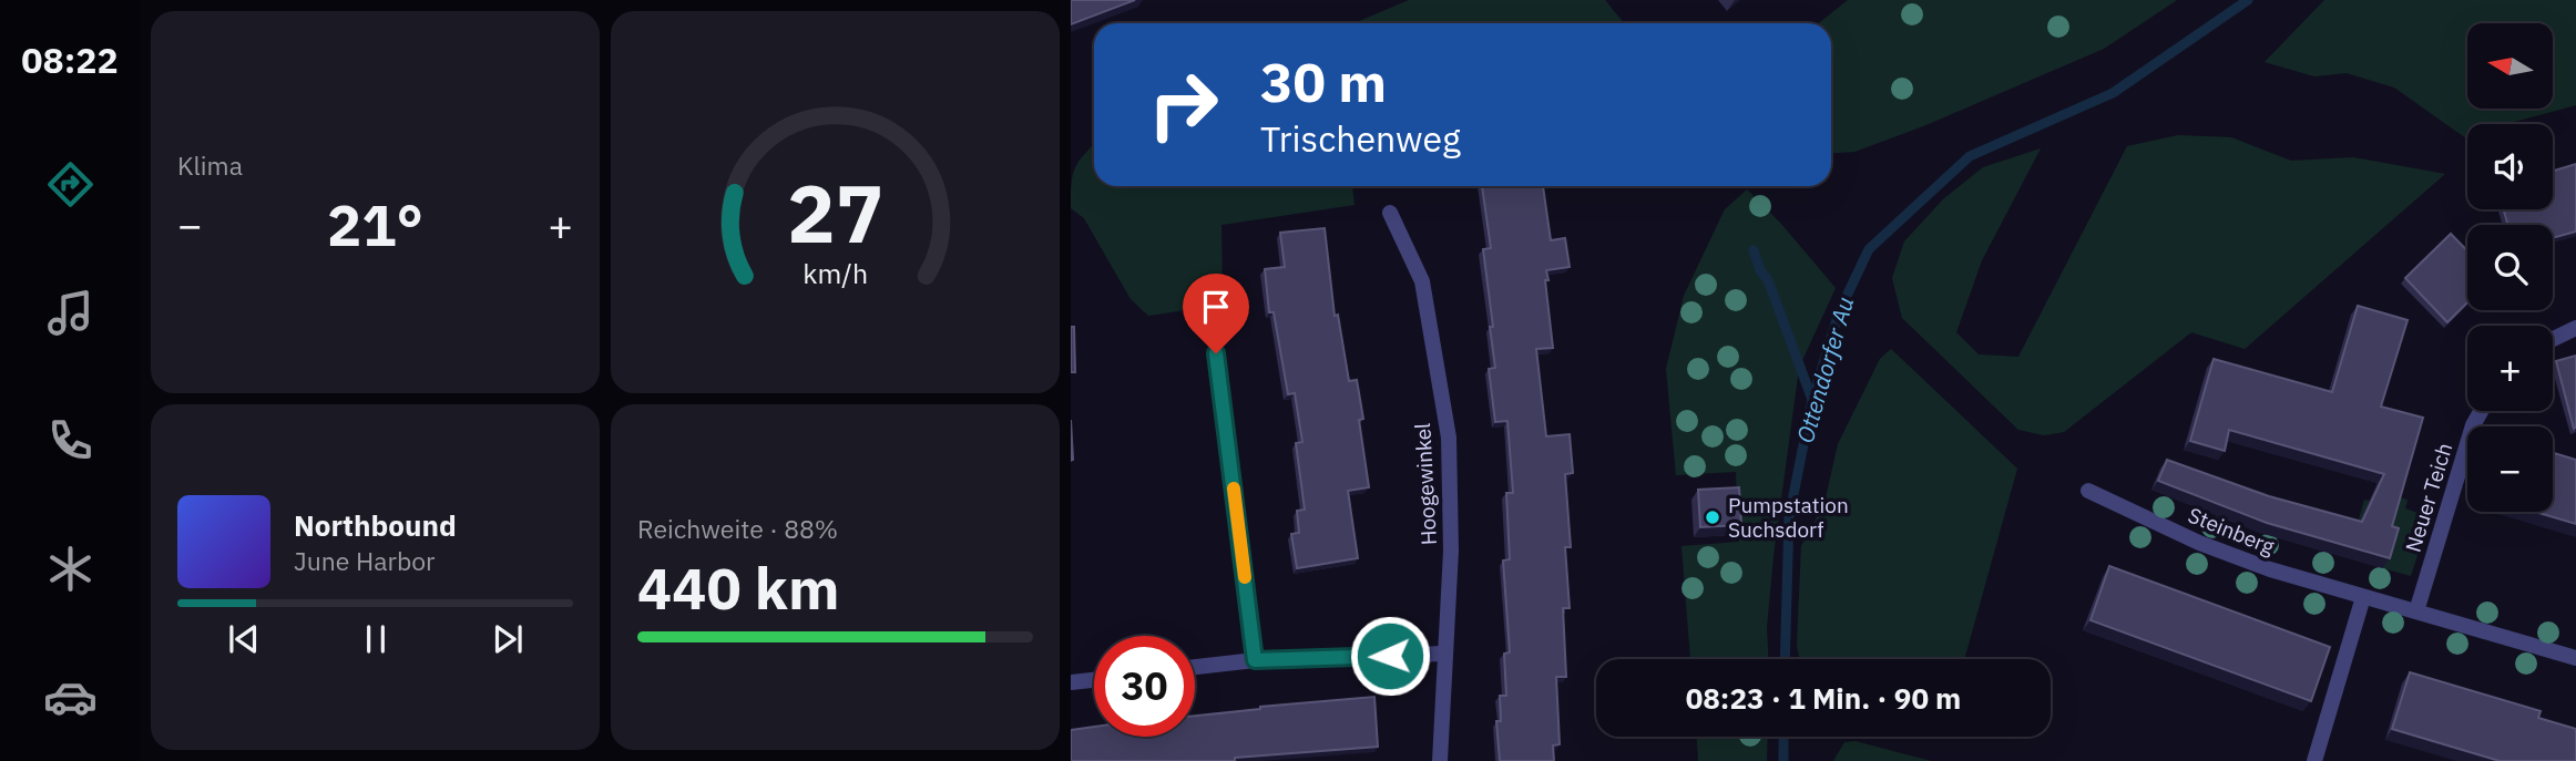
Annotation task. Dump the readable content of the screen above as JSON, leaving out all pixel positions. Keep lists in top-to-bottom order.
{
  "streets": {
    "street": ["Hoogewinkel", "Neuer Teich", "Steinberg"]
  },
  "crossings": [
    ["Neuer Teich", "Steinberg"]
  ],
  "water": ["Ottendorfer Au"],
  "places": ["Pumpstation Suchsdorf"],
  "north": "left",
  "page": {
    "tabs": "08:22",
    "tile": [
      "Klima",
      ["Reichweite · 88%", "440 km"]
    ],
    "map_buttons": ["+", "−"],
    "turn": ["30 m", "Trischenweg"],
    "heat": ["−", "21°", "+"],
    "song": ["Northbound", "June Harbor"],
    "limit": "30",
    "trip": "08:23 · 1 Min. · 90 m",
    "gauge": ["27", "km/h"]
  }
}
